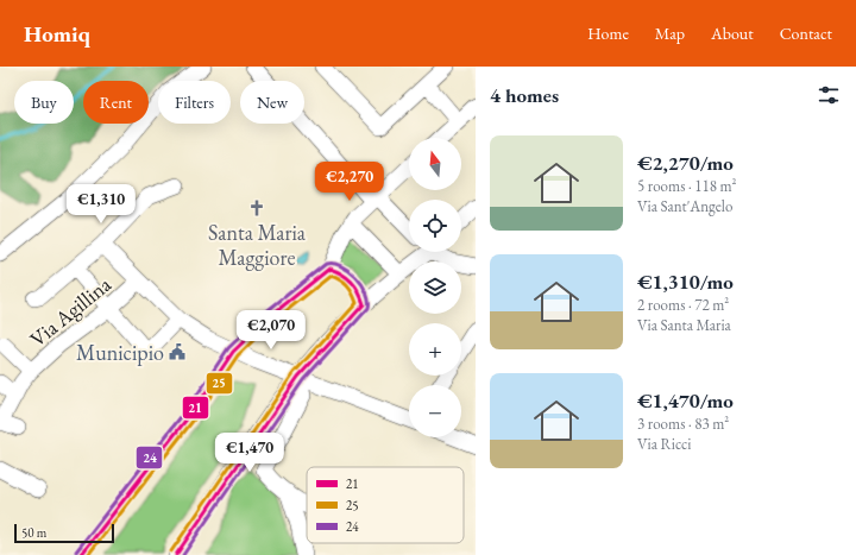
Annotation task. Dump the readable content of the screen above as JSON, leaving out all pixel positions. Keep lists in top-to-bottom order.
{
  "streets": {
    "street": ["Via Agillina"]
  },
  "places": {
    "church": ["Santa Maria Maggiore"],
    "public building": ["Municipio"]
  },
  "lines": ["transit line 24", "transit line 21", "transit line 25"],
  "legend": ["21", "25", "24"],
  "scale_bar": "50 m",
  "north": "top",
  "page": {
    "header": "Homiq",
    "nav": [
      "Home",
      "Map",
      "About",
      "Contact"
    ],
    "heading": "4 homes",
    "chip": [
      "Buy",
      "Rent",
      "Filters",
      "New"
    ],
    "list": [
      {
        "name": "€2,270/mo",
        "note": "5 rooms · 118 m² · Via Sant'Angelo"
      },
      {
        "name": "€1,310/mo",
        "note": "2 rooms · 72 m² · Via Santa Maria"
      },
      {
        "name": "€1,470/mo",
        "note": "3 rooms · 83 m² · Via Ricci"
      }
    ],
    "map_buttons": ["+", "−"],
    "price": [
      "€2,270",
      "€1,310",
      "€2,070",
      "€1,470"
    ],
    "scale": "50 m"
  }
}
